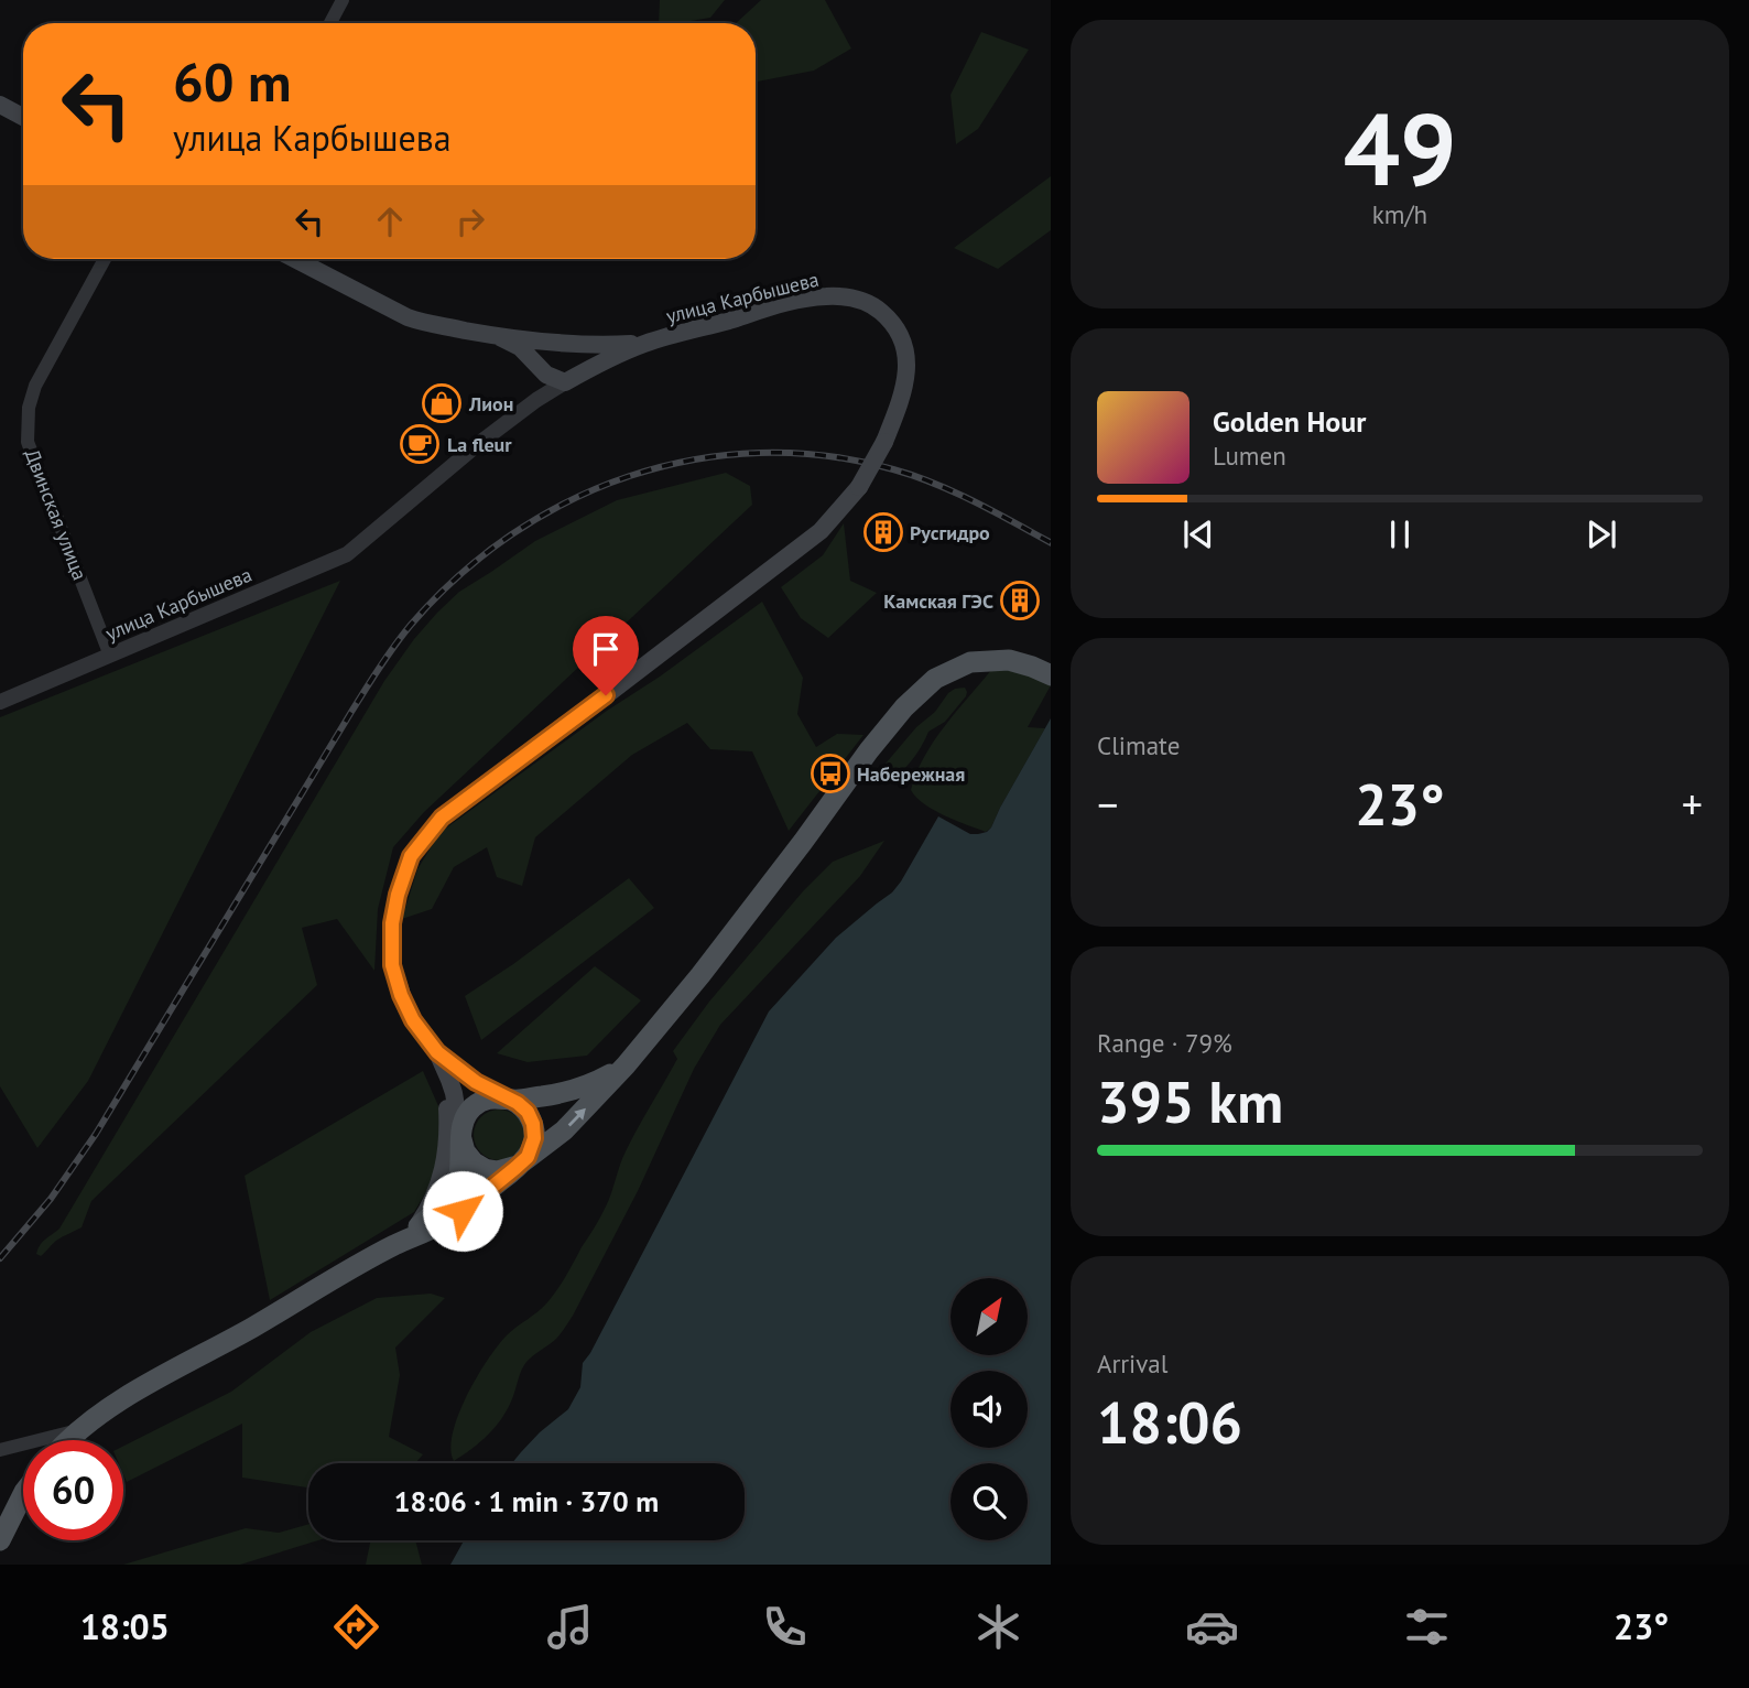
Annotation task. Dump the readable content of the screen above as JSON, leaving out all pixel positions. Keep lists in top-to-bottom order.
{
  "streets": {
    "main road": ["улица Карбышева"],
    "street": ["Двинская улица"]
  },
  "crossings": [
    ["улица Карбышева", "Двинская улица"]
  ],
  "places": {
    "shop": ["Лион"],
    "cafe": ["La fleur"],
    "building": ["Русгидро", "Камская ГЭС"],
    "bus stop": ["Набережная"]
  },
  "north": "top right",
  "page": {
    "tile": [
      ["49", "km/h"],
      "Climate",
      ["Range · 79%", "395 km"],
      ["Arrival", "18:06"]
    ],
    "turn": ["60 m", "улица Карбышева"],
    "song": ["Golden Hour", "Lumen"],
    "heat": ["−", "23°", "+"],
    "limit": "60",
    "trip": "18:06 · 1 min · 370 m",
    "tabs": ["18:05", "23°"]
  }
}
